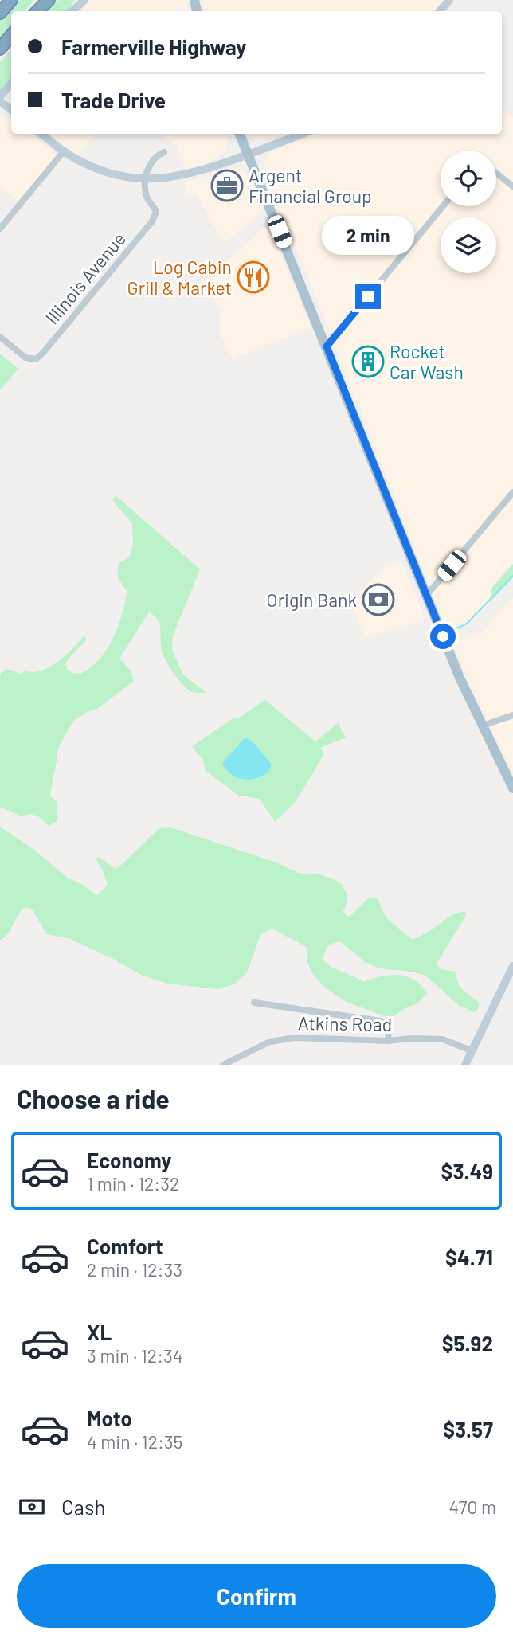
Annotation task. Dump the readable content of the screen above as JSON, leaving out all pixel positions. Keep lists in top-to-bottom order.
{
  "streets": {
    "street": ["Illinois Avenue", "Atkins Road"]
  },
  "places": {
    "office": ["Argent Financial Group"],
    "restaurant": ["Log Cabin Grill & Market"],
    "building": ["Rocket Car Wash"],
    "bank": ["Origin Bank"]
  },
  "page": {
    "banner": ["Farmerville Highway", "Trade Drive"],
    "bubble": "2 min",
    "heading": "Choose a ride",
    "list": [
      {
        "name": "Economy",
        "note": "1 min · 12:32",
        "value": "$3.49"
      },
      {
        "name": "Comfort",
        "note": "2 min · 12:33",
        "value": "$4.71"
      },
      {
        "name": "XL",
        "note": "3 min · 12:34",
        "value": "$5.92"
      },
      {
        "name": "Moto",
        "note": "4 min · 12:35",
        "value": "$3.57"
      }
    ],
    "pay": ["Cash", "470 m"],
    "buttons": "Confirm"
  }
}
